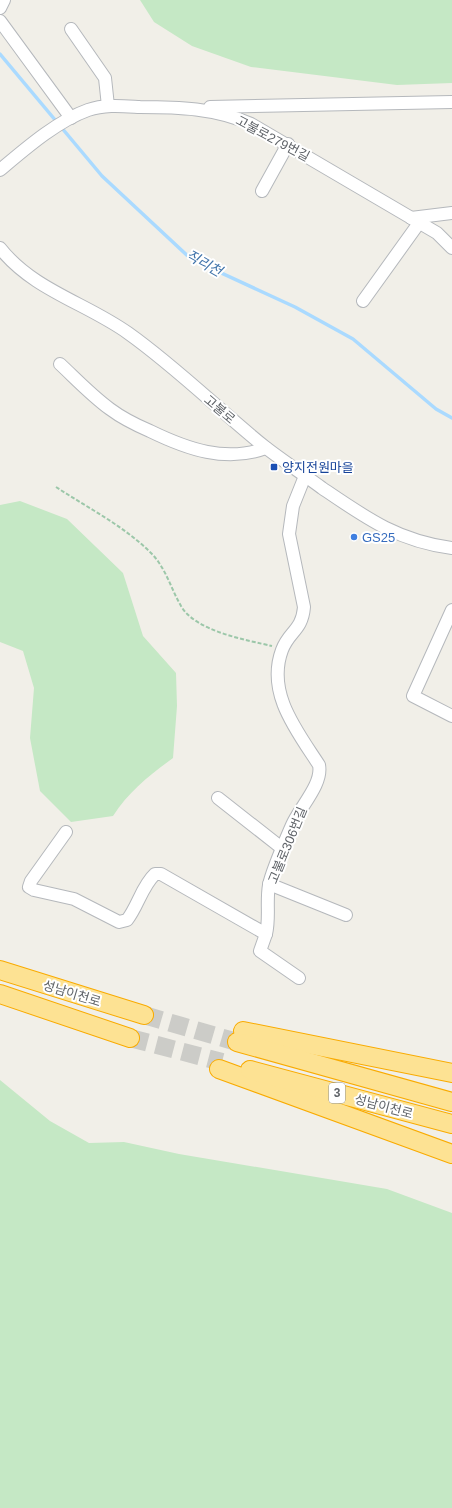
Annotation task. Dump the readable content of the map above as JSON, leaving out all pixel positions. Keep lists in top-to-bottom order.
{
  "streets": {
    "highway": ["성남이천로", "3"],
    "street": ["고불로279번길", "고불로", "고불로306번길"]
  },
  "crossings": [
    ["고불로", "고불로306번길"]
  ],
  "water": ["직리천"],
  "places": {
    "transit": ["양지전원마을"],
    "other": ["GS25"]
  }
}
